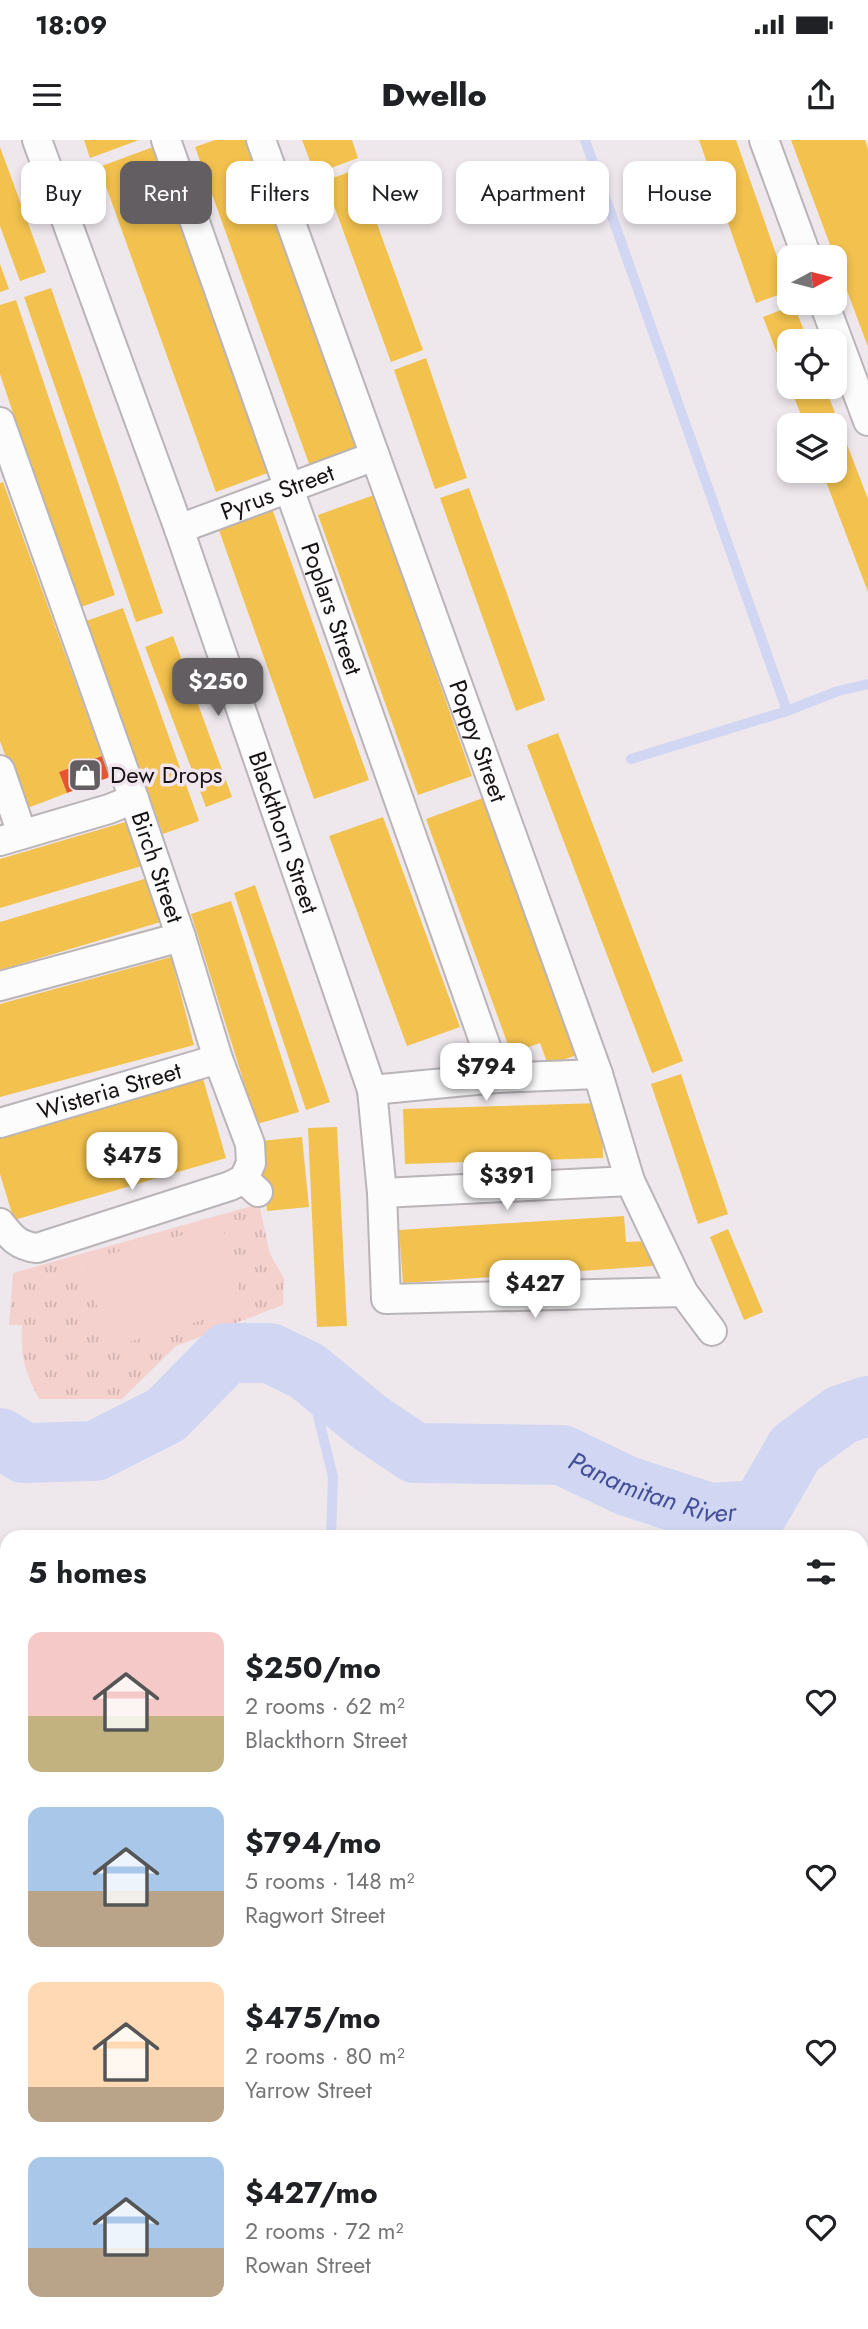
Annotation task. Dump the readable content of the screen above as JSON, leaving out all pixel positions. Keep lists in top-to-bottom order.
{
  "streets": {
    "street": [
      "Pyrus Street",
      "Poplars Street",
      "Poppy Street",
      "Blackthorn Street",
      "Birch Street",
      "Wisteria Street"
    ]
  },
  "crossings": [
    ["Pyrus Street", "Poplars Street"],
    ["Pyrus Street", "Poppy Street"],
    ["Pyrus Street", "Blackthorn Street"],
    ["Poppy Street", "Blackthorn Street"],
    ["Birch Street", "Wisteria Street"]
  ],
  "water": ["Panamitan River"],
  "places": {
    "shop": ["Dew Drops"]
  },
  "north": "right",
  "page": {
    "status": "18:09",
    "header": "Dwello",
    "chip": [
      "Buy",
      "Rent",
      "Filters",
      "New",
      "Apartment",
      "House"
    ],
    "price": [
      "$250",
      "$794",
      "$475",
      "$391",
      "$427"
    ],
    "heading": "5 homes",
    "list": [
      {
        "name": "$250/mo",
        "note": "2 rooms · 62 m² · Blackthorn Street"
      },
      {
        "name": "$794/mo",
        "note": "5 rooms · 148 m² · Ragwort Street"
      },
      {
        "name": "$475/mo",
        "note": "2 rooms · 80 m² · Yarrow Street"
      },
      {
        "name": "$427/mo",
        "note": "2 rooms · 72 m² · Rowan Street"
      }
    ]
  }
}
